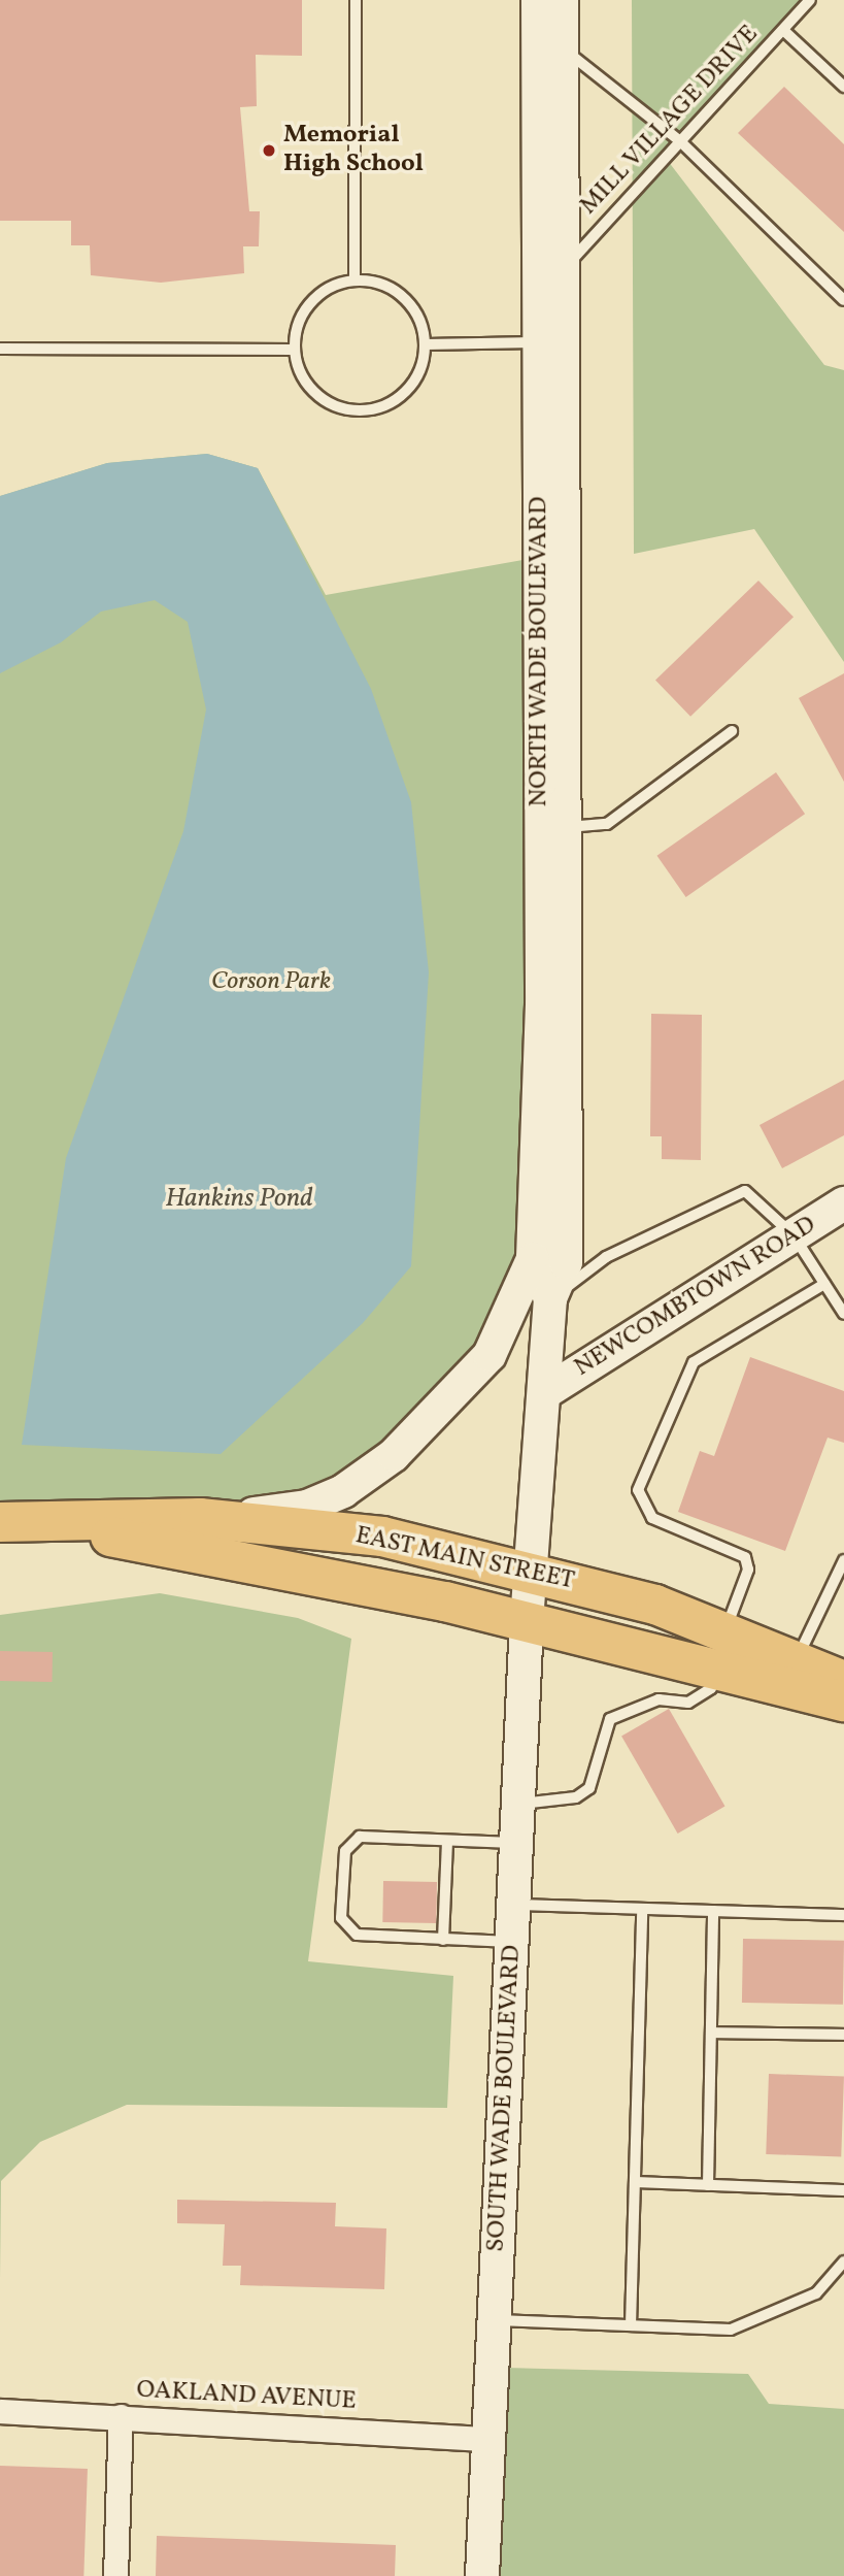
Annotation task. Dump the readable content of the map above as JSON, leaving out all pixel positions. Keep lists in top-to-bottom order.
{
  "streets": {
    "highway": ["EAST MAIN STREET"],
    "main road": ["NORTH WADE BOULEVARD", "NEWCOMBTOWN ROAD", "SOUTH WADE BOULEVARD"],
    "street": ["OAKLAND AVENUE"],
    "lane": ["MILL VILLAGE DRIVE"]
  },
  "crossings": [
    ["MILL VILLAGE DRIVE", "NORTH WADE BOULEVARD"],
    ["NORTH WADE BOULEVARD", "NEWCOMBTOWN ROAD"],
    ["NORTH WADE BOULEVARD", "EAST MAIN STREET"],
    ["NORTH WADE BOULEVARD", "SOUTH WADE BOULEVARD"],
    ["EAST MAIN STREET", "SOUTH WADE BOULEVARD"],
    ["SOUTH WADE BOULEVARD", "OAKLAND AVENUE"]
  ],
  "water": ["Hankins Pond"],
  "parks": ["Corson Park"],
  "places": ["Memorial High School"]
}
